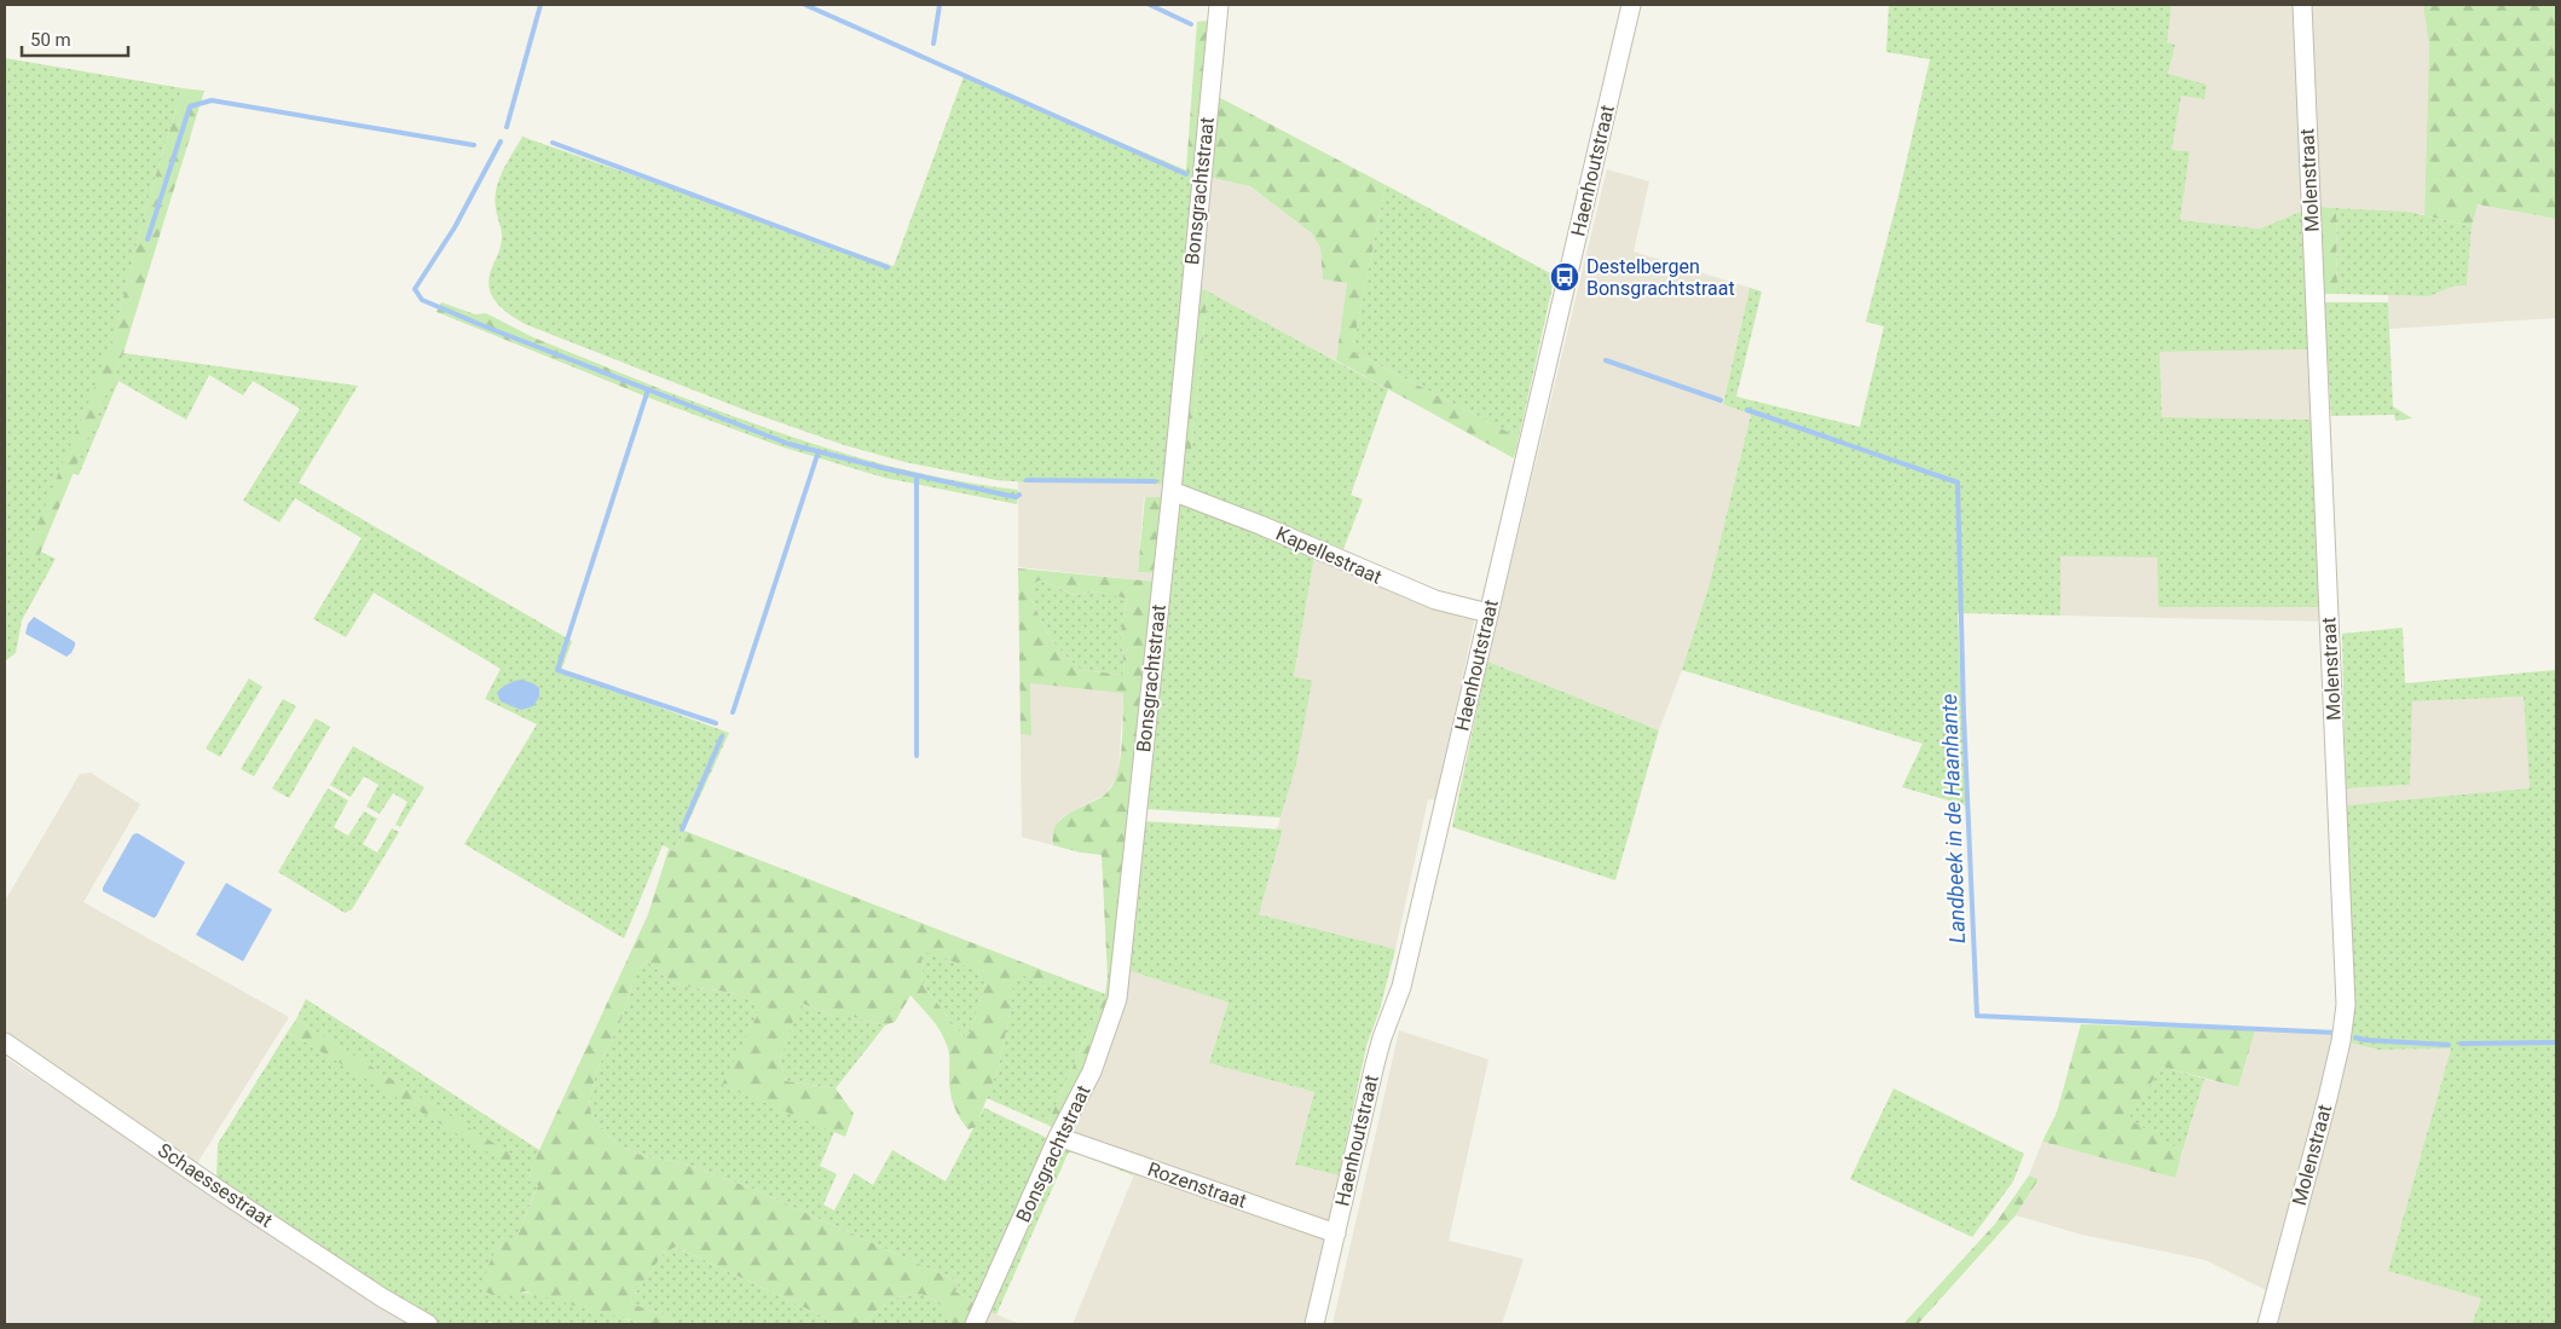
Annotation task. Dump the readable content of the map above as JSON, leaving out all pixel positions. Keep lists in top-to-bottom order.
{
  "streets": {
    "street": [
      "Haenhoutstraat",
      "Molenstraat",
      "Bonsgrachtstraat",
      "Kapellestraat",
      "Schaessestraat",
      "Rozenstraat"
    ]
  },
  "crossings": [
    ["Haenhoutstraat", "Kapellestraat"],
    ["Haenhoutstraat", "Rozenstraat"],
    ["Bonsgrachtstraat", "Kapellestraat"],
    ["Bonsgrachtstraat", "Rozenstraat"]
  ],
  "water": ["Landbeek in de Haanhante"],
  "places": {
    "bus stop": ["Destelbergen Bonsgrachtstraat"]
  },
  "scale_bar": "50 m"
}
